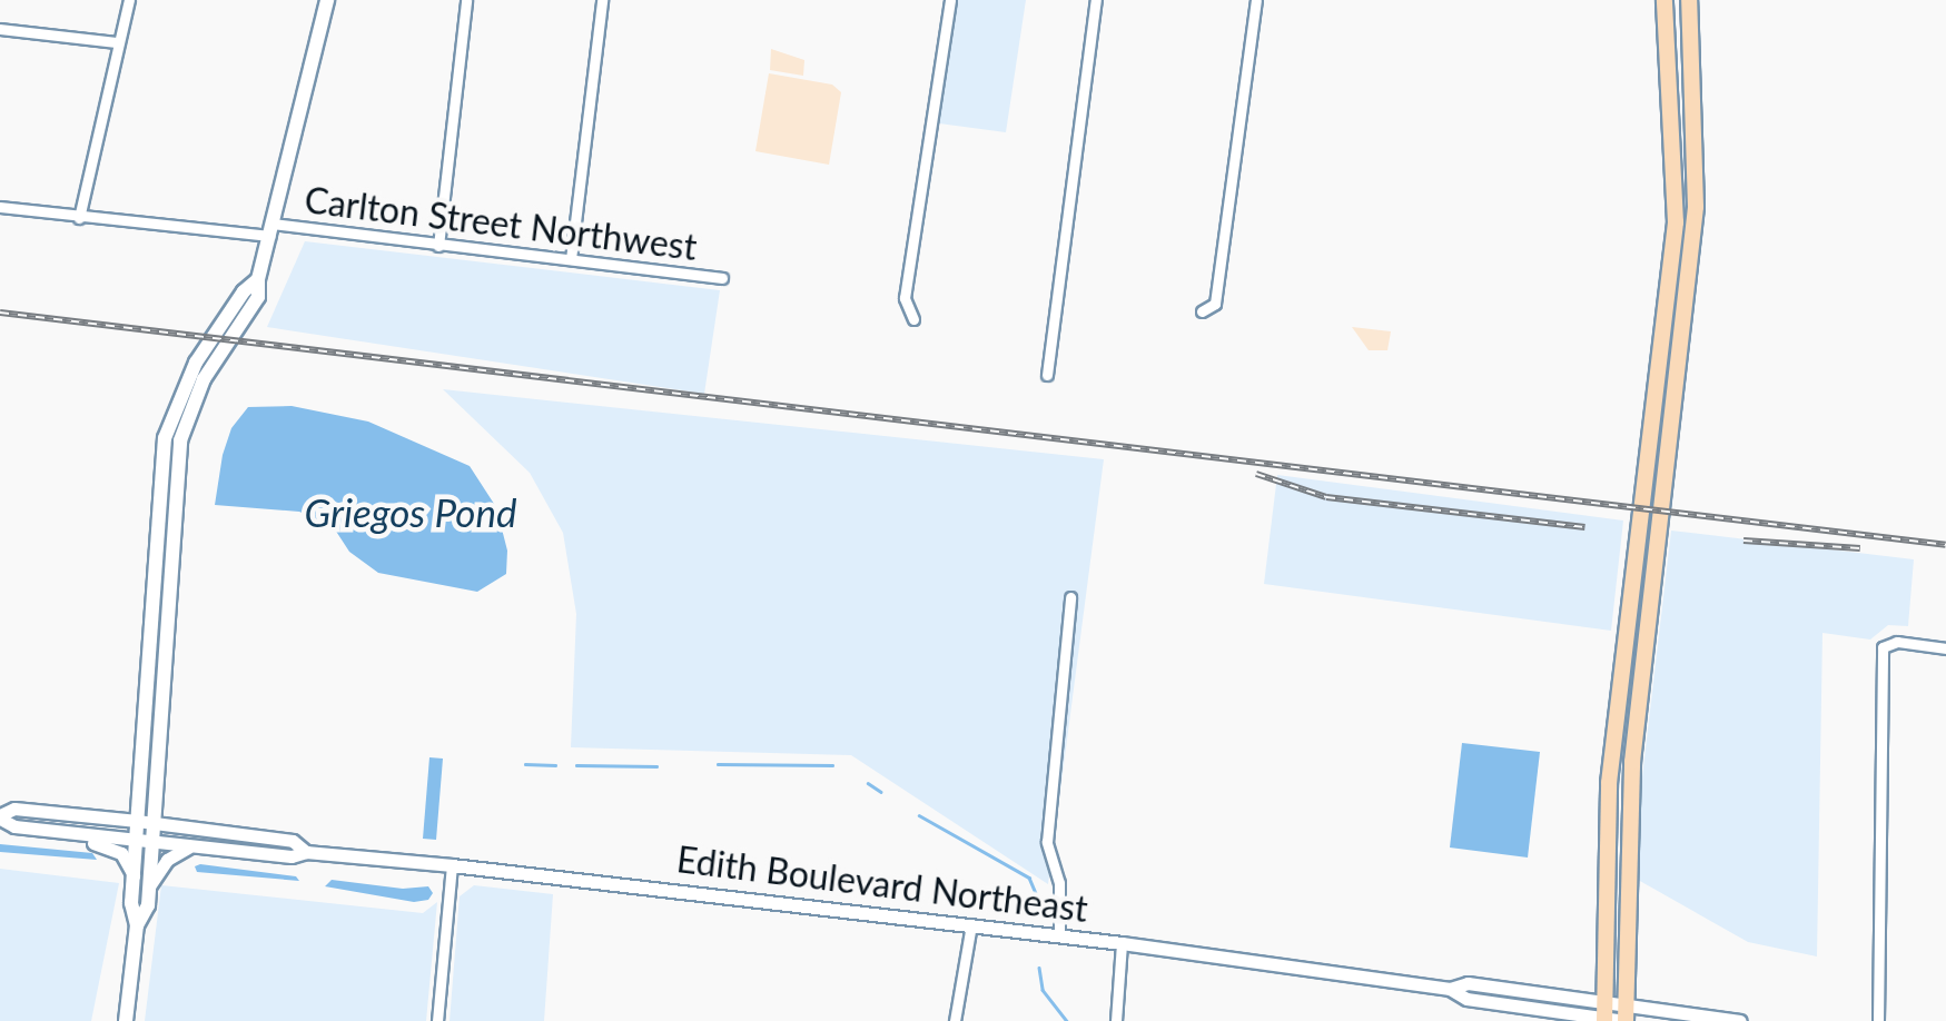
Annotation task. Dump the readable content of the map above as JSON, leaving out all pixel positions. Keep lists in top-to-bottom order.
{
  "streets": {
    "street": ["Carlton Street Northwest", "Edith Boulevard Northeast"]
  },
  "water": ["Griegos Pond"]
}
